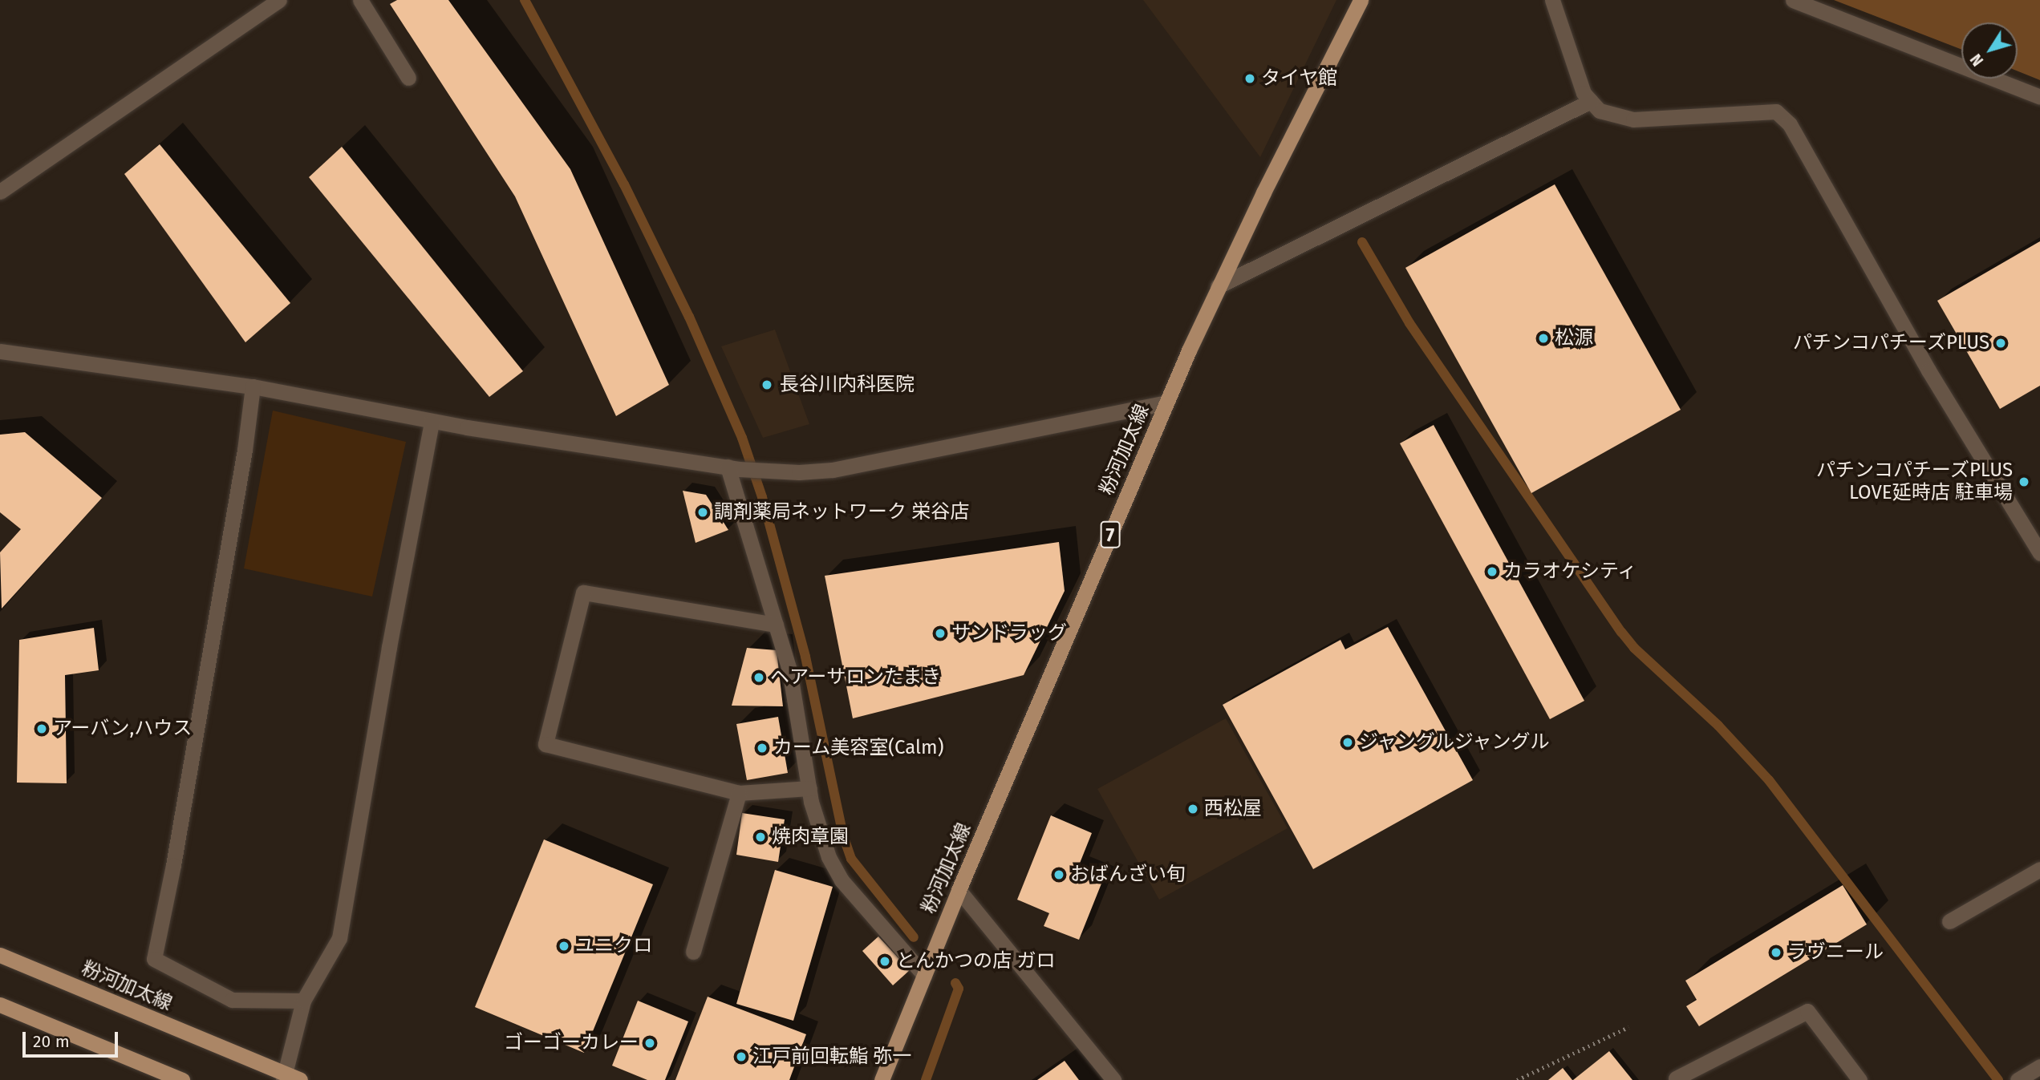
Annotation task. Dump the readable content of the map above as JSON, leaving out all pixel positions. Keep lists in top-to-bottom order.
{
  "streets": {
    "main road": ["粉河加太線", "7"]
  },
  "places": [
    "タイヤ館",
    "松源",
    "パチンコパチーズPLUS",
    "長谷川内科医院",
    "パチンコパチーズPLUS LOVE延時店 駐車場",
    "調剤薬局ネットワーク 栄谷店",
    "カラオケシティ",
    "サンドラッグ",
    "ヘアーサロンたまき",
    "アーバン,ハウス",
    "ジャングルジャングル",
    "カーム美容室(Calm)",
    "西松屋",
    "焼肉章園",
    "おばんざい旬",
    "ユニクロ",
    "ラヴニール",
    "とんかつの店 ガロ",
    "ゴーゴーカレー",
    "江戸前回転鮨 弥一"
  ],
  "scale_bar": "20 m",
  "north": "bottom left"
}
